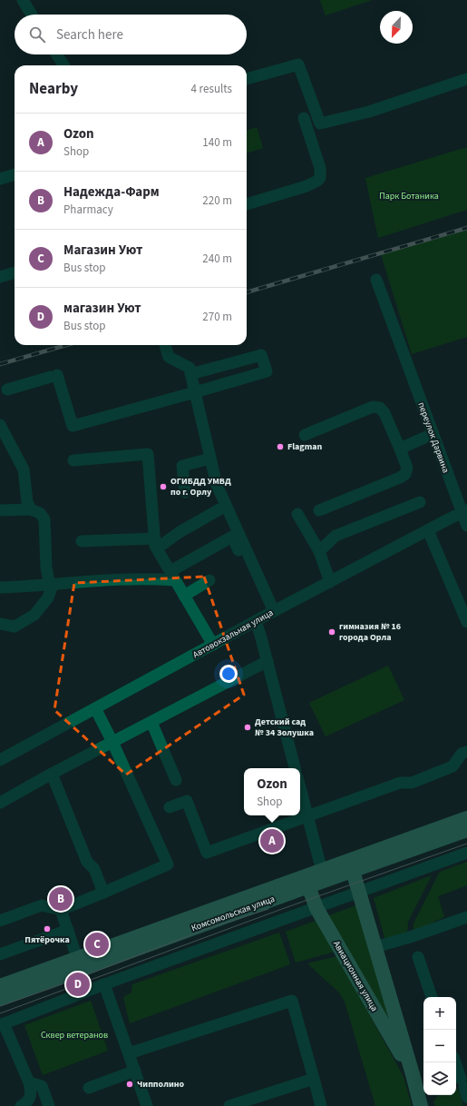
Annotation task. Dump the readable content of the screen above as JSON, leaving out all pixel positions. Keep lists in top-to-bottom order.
{
  "streets": {
    "main road": ["Комсомольская улица", "Авиационная улица"],
    "street": ["переулок Дарвина", "Автовокзальная улица"]
  },
  "crossings": [
    ["переулок Дарвина", "Автовокзальная улица"],
    ["Комсомольская улица", "Авиационная улица"]
  ],
  "parks": ["Парк Ботаника", "Сквер ветеранов"],
  "places": [
    "Flagman",
    "ОГИБДД УМВД по г. Орлу",
    "гимназия № 16 города Орла",
    "Детский сад № 34 Золушка",
    "Пятёрочка",
    "Чипполино"
  ],
  "north": "bottom left",
  "page": {
    "search": "Search here",
    "heading": ["Nearby", "4 results"],
    "list": [
      {
        "mark": "A",
        "name": "Ozon",
        "note": "Shop",
        "value": "140 m"
      },
      {
        "mark": "B",
        "name": "Надежда-Фарм",
        "note": "Pharmacy",
        "value": "220 m"
      },
      {
        "mark": "C",
        "name": "Магазин Уют",
        "note": "Bus stop",
        "value": "240 m"
      },
      {
        "mark": "D",
        "name": "магазин Уют",
        "note": "Bus stop",
        "value": "270 m"
      }
    ],
    "popup": ["Ozon", "Shop"],
    "pins": [
      "A",
      "B",
      "C",
      "D"
    ],
    "map_buttons": ["+", "−"]
  }
}
